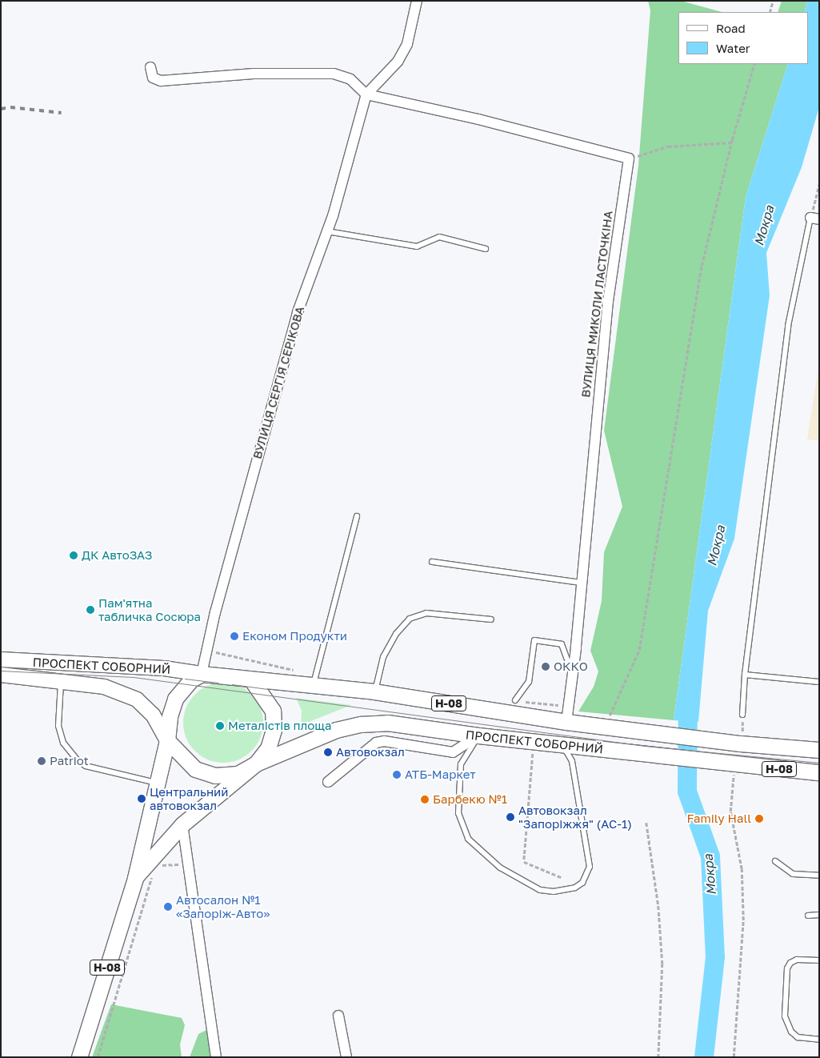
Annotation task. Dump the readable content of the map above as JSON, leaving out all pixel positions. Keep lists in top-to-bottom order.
{
  "streets": {
    "main road": ["ПРОСПЕКТ СОБОРНИЙ", "Н-08"],
    "street": ["ВУЛИЦЯ МИКОЛИ ЛАСТОЧКІНА", "ВУЛИЦЯ СЕРГІЯ СЕРІКОВА"]
  },
  "crossings": [
    ["ВУЛИЦЯ МИКОЛИ ЛАСТОЧКІНА", "ПРОСПЕКТ СОБОРНИЙ"],
    ["ВУЛИЦЯ СЕРГІЯ СЕРІКОВА", "ПРОСПЕКТ СОБОРНИЙ"],
    ["ВУЛИЦЯ СЕРГІЯ СЕРІКОВА", "Н-08"],
    ["ПРОСПЕКТ СОБОРНИЙ", "Н-08"]
  ],
  "water": ["Мокра"],
  "places": [
    "ДК АвтоЗАЗ",
    "Пам'ятна табличка Сосюра",
    "Економ Продукти",
    "ОККО",
    "Металістів площа",
    "Автовокзал",
    "Patriot",
    "АТБ-Маркет",
    "Центральний автовокзал",
    "Барбекю №1",
    "Автовокзал \"Запоріжжя\" (АС-1)",
    "Family Hall",
    "Автосалон №1 «Запоріж-Авто»"
  ],
  "legend": ["Road", "Water"]
}
